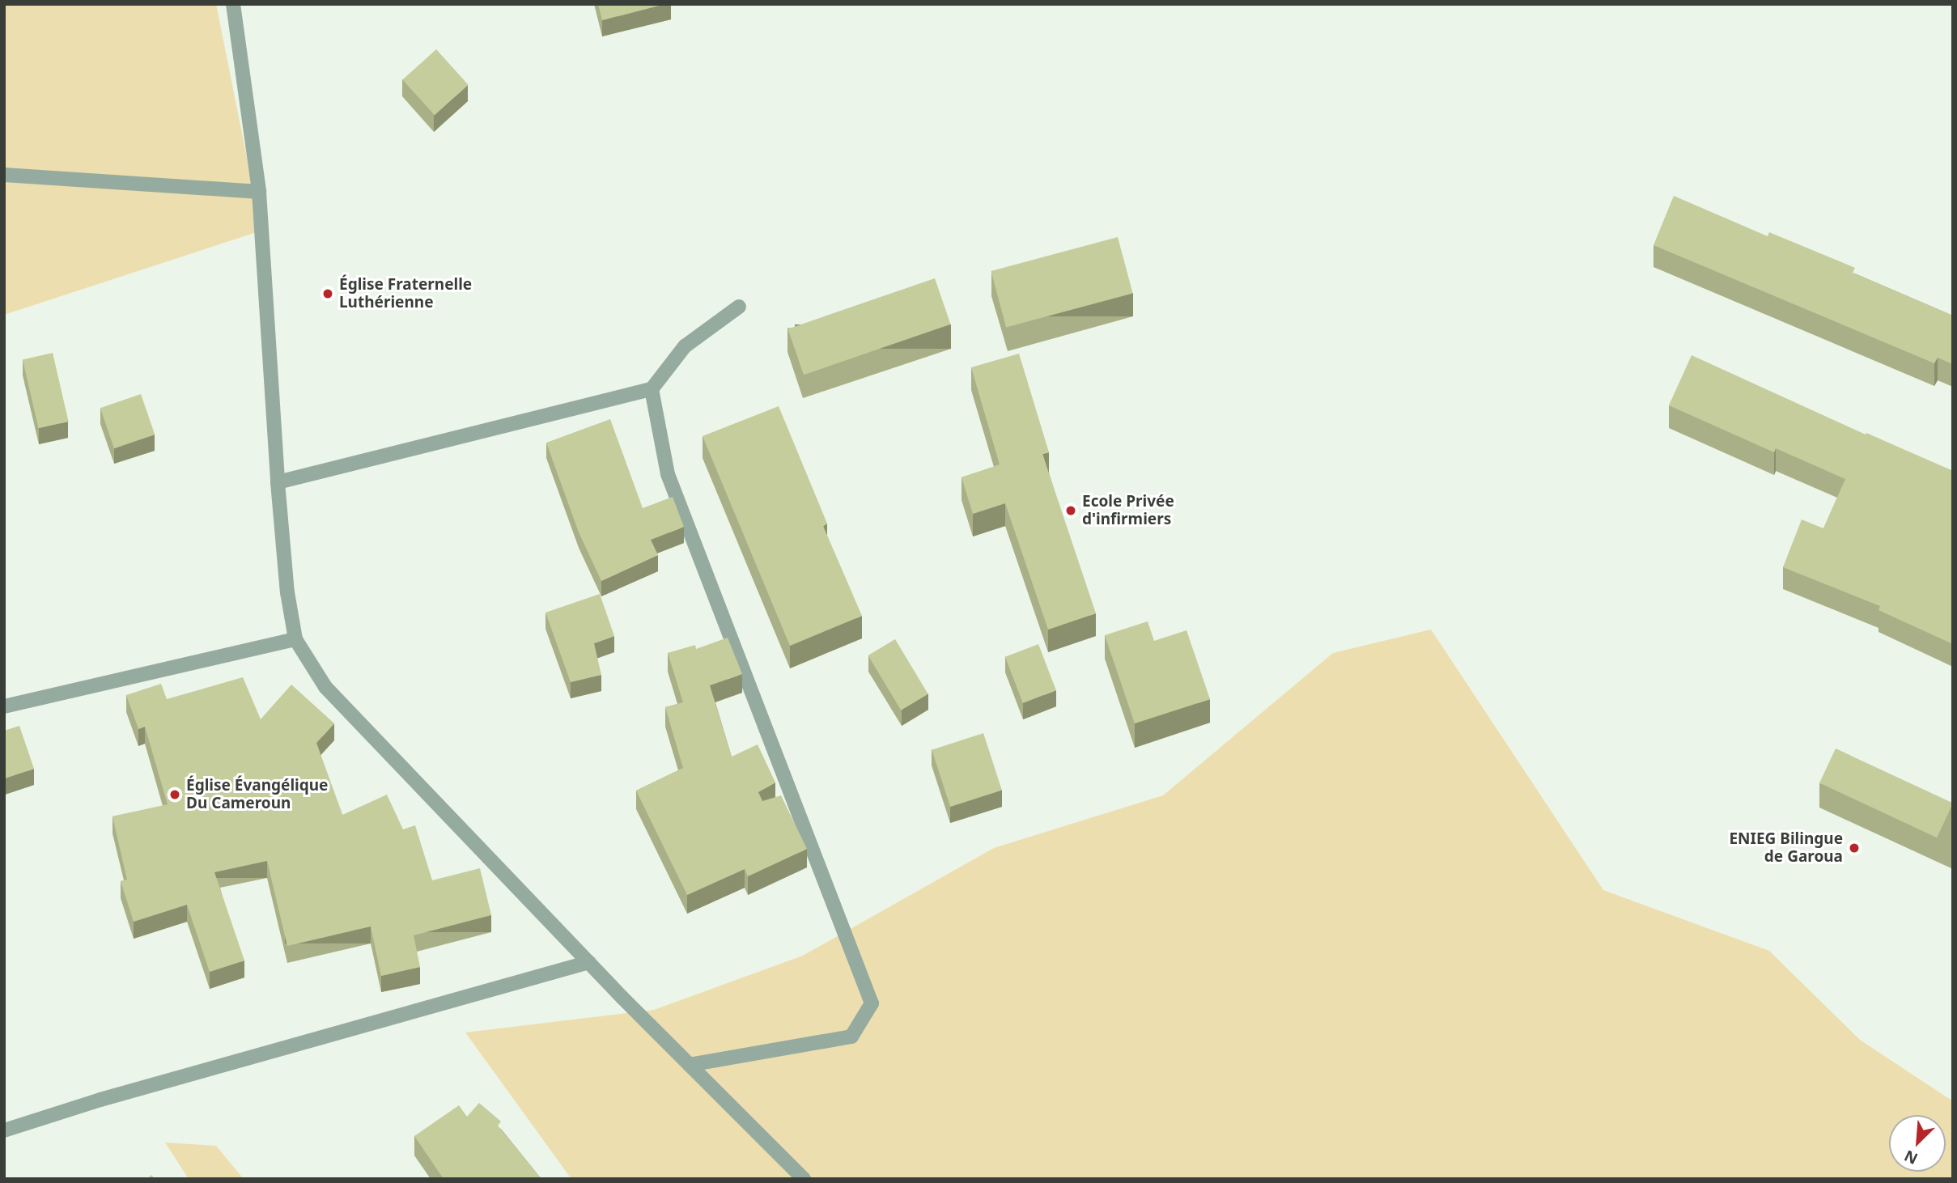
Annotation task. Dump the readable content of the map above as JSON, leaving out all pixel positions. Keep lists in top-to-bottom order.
{
  "places": [
    "Église Fraternelle Luthérienne",
    "Ecole Privée d'infirmiers",
    "Église Évangélique Du Cameroun",
    "ENIEG Bilingue de Garoua"
  ],
  "north": "bottom left"
}
